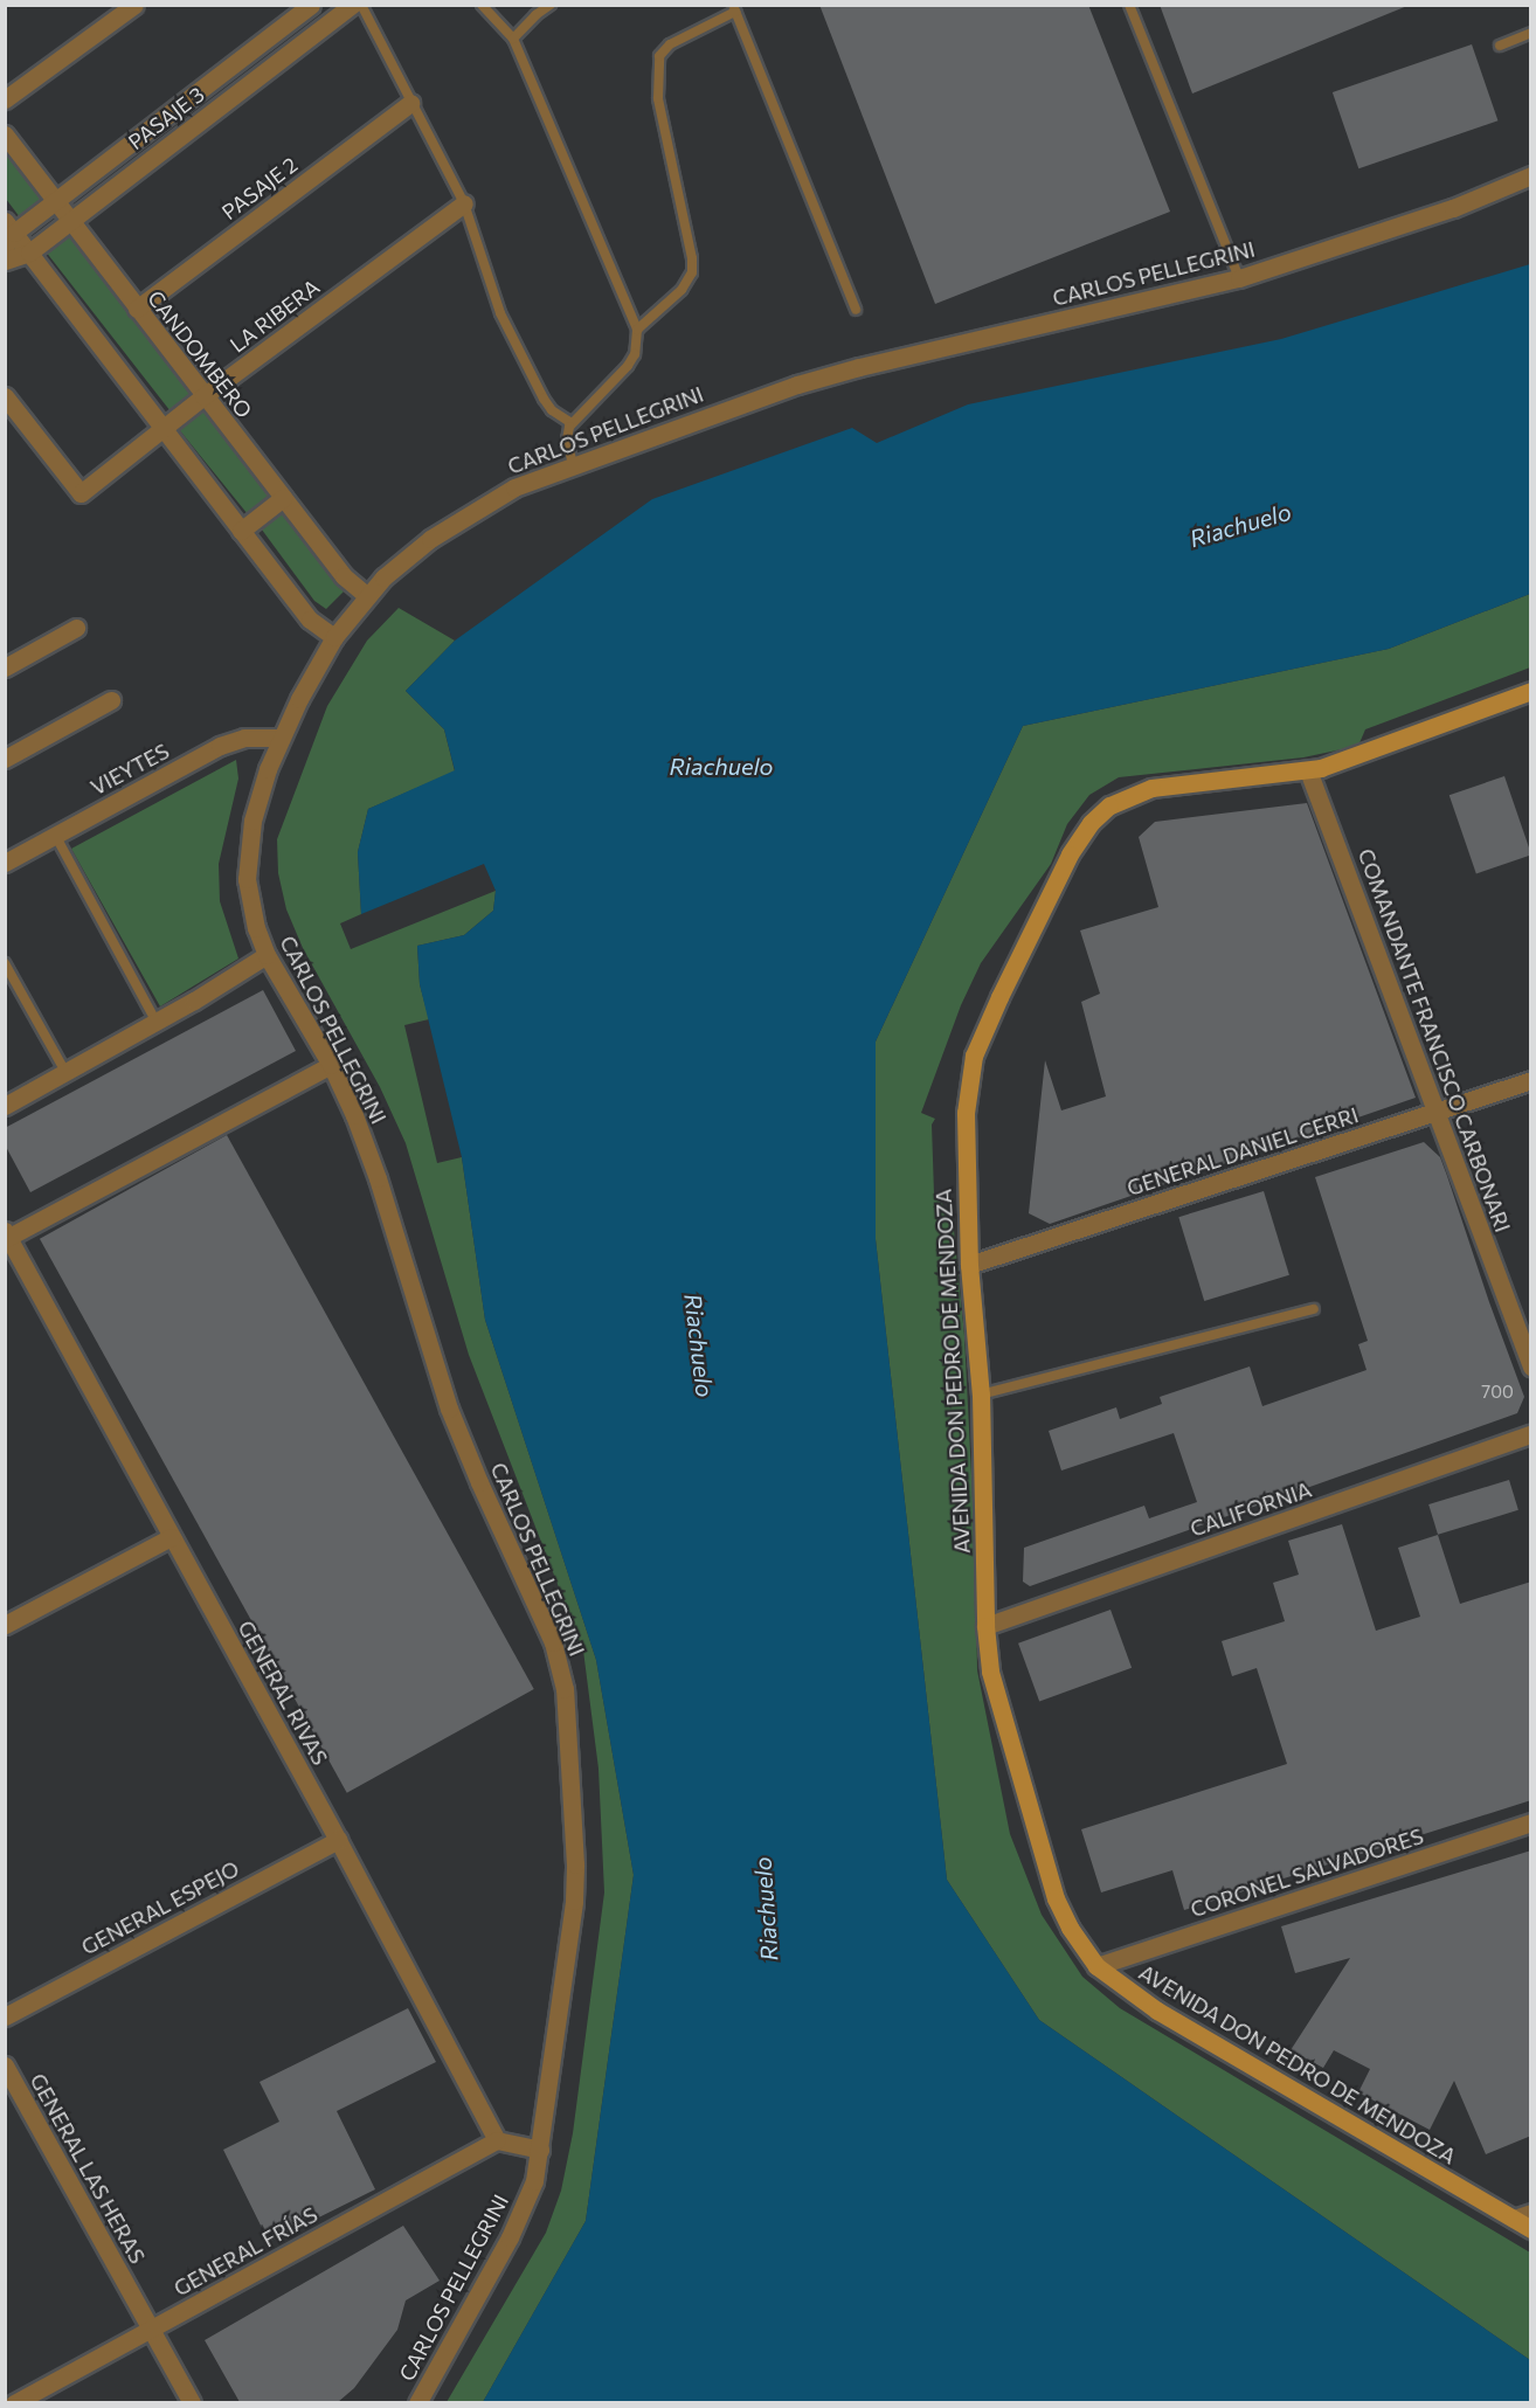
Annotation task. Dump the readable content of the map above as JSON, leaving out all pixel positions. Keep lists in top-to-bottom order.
{
  "streets": {
    "main road": ["AVENIDA DON PEDRO DE MENDOZA"],
    "street": [
      "PASAJE 3",
      "PASAJE 2",
      "CARLOS PELLEGRINI",
      "LA RIBERA",
      "CANDOMBERO",
      "VIEYTES",
      "COMANDANTE FRANCISCO CARBONARI",
      "GENERAL DANIEL CERRI",
      "CALIFORNIA",
      "GENERAL RIVAS",
      "CORONEL SALVADORES",
      "GENERAL ESPEJO",
      "GENERAL LAS HERAS",
      "GENERAL FRÍAS"
    ]
  },
  "crossings": [
    ["PASAJE 3", "CANDOMBERO"],
    ["PASAJE 2", "CANDOMBERO"],
    ["CARLOS PELLEGRINI", "CANDOMBERO"],
    ["CARLOS PELLEGRINI", "VIEYTES"],
    ["LA RIBERA", "CANDOMBERO"],
    ["COMANDANTE FRANCISCO CARBONARI", "GENERAL DANIEL CERRI"],
    ["COMANDANTE FRANCISCO CARBONARI", "AVENIDA DON PEDRO DE MENDOZA"],
    ["GENERAL DANIEL CERRI", "AVENIDA DON PEDRO DE MENDOZA"],
    ["AVENIDA DON PEDRO DE MENDOZA", "CALIFORNIA"],
    ["AVENIDA DON PEDRO DE MENDOZA", "CORONEL SALVADORES"],
    ["GENERAL RIVAS", "GENERAL ESPEJO"],
    ["GENERAL RIVAS", "GENERAL FRÍAS"],
    ["GENERAL LAS HERAS", "GENERAL FRÍAS"]
  ],
  "water": ["Riachuelo"],
  "house_numbers": ["700"]
}
